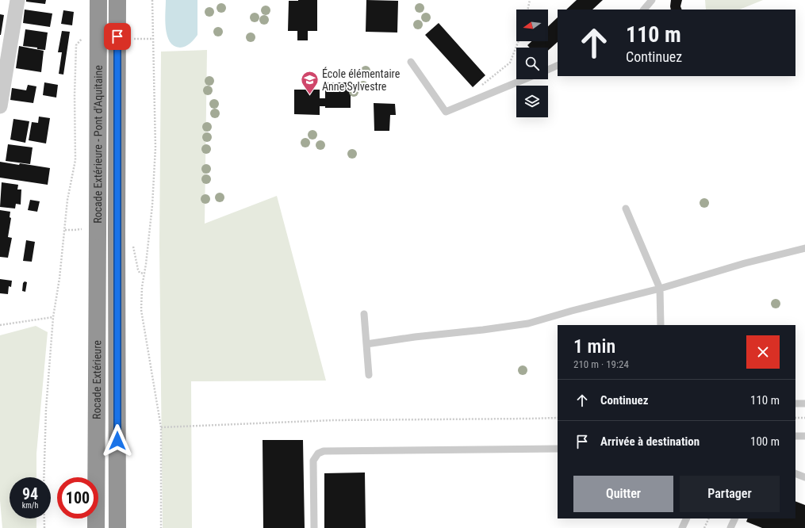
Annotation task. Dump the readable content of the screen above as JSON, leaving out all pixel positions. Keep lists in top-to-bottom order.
{
  "streets": {
    "highway": ["Rocade Extérieure - Pont d'Aquitaine", "Rocade Extérieure"]
  },
  "crossings": [
    ["Rocade Extérieure - Pont d'Aquitaine", "Rocade Extérieure"]
  ],
  "places": {
    "school or university": ["École élémentaire Anne Sylvestre"]
  },
  "north": "left",
  "page": {
    "turn": ["110 m", "Continuez"],
    "heading": ["1 min", "210 m · 19:24"],
    "list": [
      {
        "name": "Continuez",
        "value": "110 m"
      },
      {
        "name": "Arrivée à destination",
        "value": "100 m"
      }
    ],
    "buttons": ["Quitter", "Partager"],
    "speed": "94 km/h",
    "limit": "100"
  }
}
